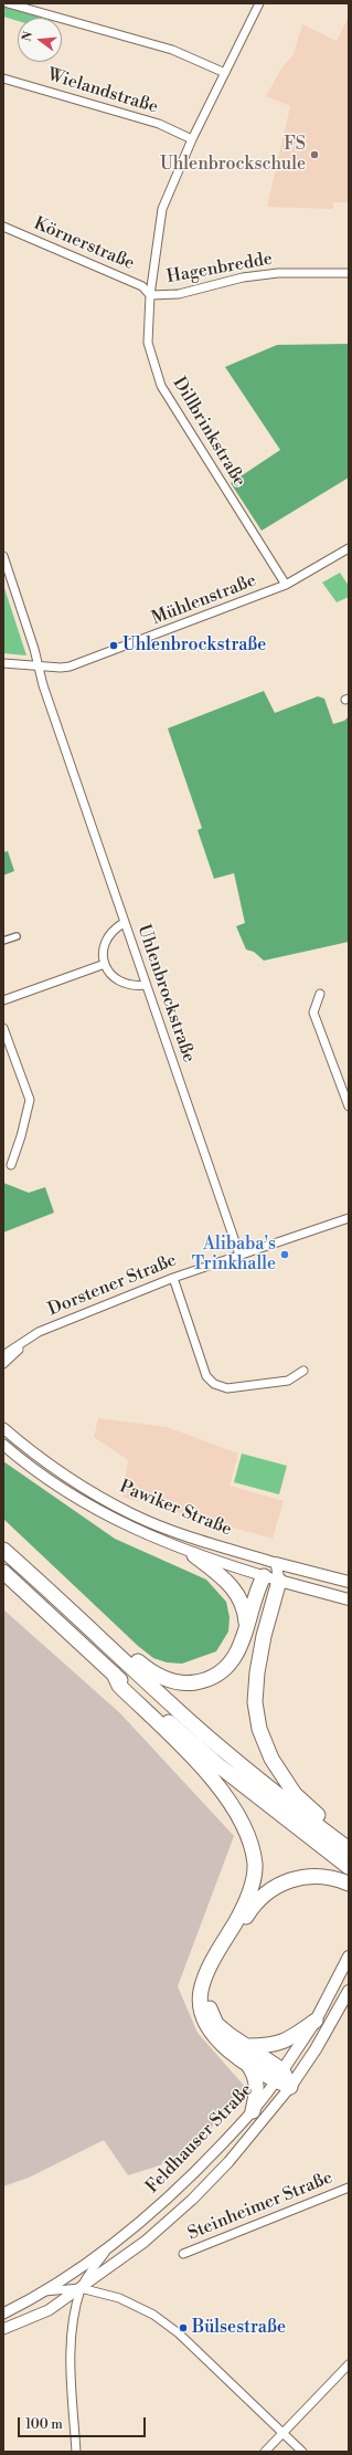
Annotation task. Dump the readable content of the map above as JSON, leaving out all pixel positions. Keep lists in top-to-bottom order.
{
  "streets": {
    "main road": ["Pawiker Straße", "Feldhauser Straße"],
    "street": [
      "Wielandstraße",
      "Körnerstraße",
      "Hagenbredde",
      "Dillbrinkstraße",
      "Mühlenstraße",
      "Uhlenbrockstraße",
      "Dorstener Straße",
      "Steinheimer Straße"
    ]
  },
  "crossings": [
    ["Wielandstraße", "Dillbrinkstraße"],
    ["Körnerstraße", "Hagenbredde"],
    ["Körnerstraße", "Dillbrinkstraße"],
    ["Hagenbredde", "Dillbrinkstraße"],
    ["Dillbrinkstraße", "Mühlenstraße"],
    ["Mühlenstraße", "Uhlenbrockstraße"],
    ["Uhlenbrockstraße", "Dorstener Straße"]
  ],
  "places": [
    "FS Uhlenbrockschule",
    "Uhlenbrockstraße",
    "Alibaba's Trinkhalle",
    "Bülsestraße"
  ],
  "scale_bar": "100 m",
  "north": "left"
}
